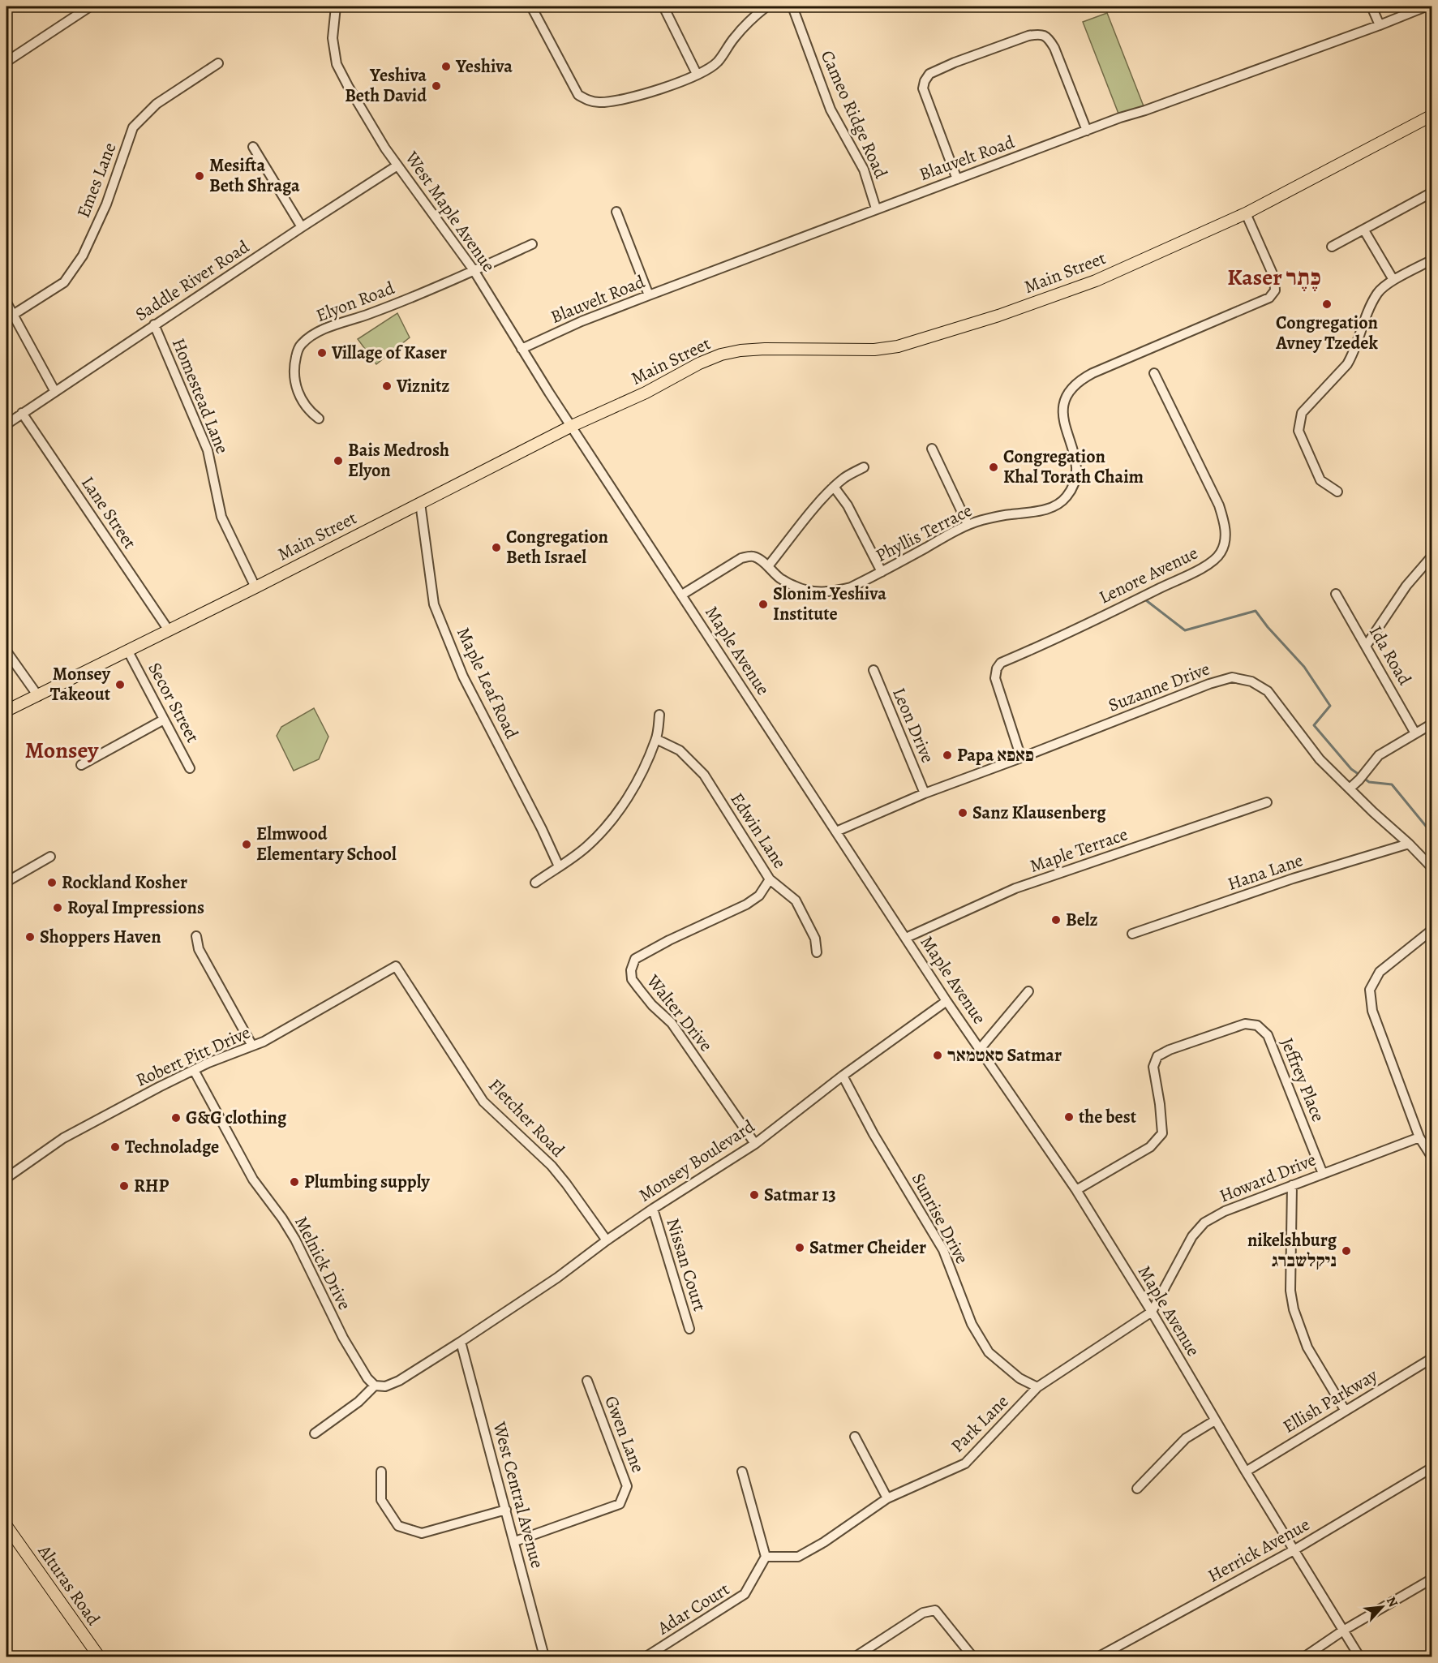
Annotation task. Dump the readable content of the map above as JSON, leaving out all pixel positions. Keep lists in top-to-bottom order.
{
  "streets": {
    "main road": ["Main Street", "Alturas Road"],
    "street": [
      "Cameo Ridge Road",
      "Blauvelt Road",
      "Emes Lane",
      "West Maple Avenue",
      "Saddle River Road",
      "Elyon Road",
      "Homestead Lane",
      "Lane Street",
      "Phyllis Terrace",
      "Lenore Avenue",
      "Maple Avenue",
      "Ida Road",
      "Maple Leaf Road",
      "Suzanne Drive",
      "Secor Street",
      "Leon Drive",
      "Edwin Lane",
      "Maple Terrace",
      "Hana Lane",
      "Walter Drive",
      "Robert Pitt Drive",
      "Jeffrey Place",
      "Fletcher Road",
      "Monsey Boulevard",
      "Howard Drive",
      "Sunrise Drive",
      "Melnick Drive",
      "Nissan Court",
      "Ellish Parkway",
      "Park Lane",
      "Gwen Lane",
      "West Central Avenue",
      "Herrick Avenue",
      "Adar Court"
    ]
  },
  "crossings": [
    ["Cameo Ridge Road", "Blauvelt Road"],
    ["Blauvelt Road", "West Maple Avenue"],
    ["West Maple Avenue", "Main Street"],
    ["West Maple Avenue", "Saddle River Road"],
    ["West Maple Avenue", "Elyon Road"],
    ["West Maple Avenue", "Maple Avenue"],
    ["Main Street", "Homestead Lane"],
    ["Main Street", "Lane Street"],
    ["Main Street", "Phyllis Terrace"],
    ["Main Street", "Maple Avenue"],
    ["Main Street", "Maple Leaf Road"],
    ["Main Street", "Secor Street"],
    ["Saddle River Road", "Homestead Lane"],
    ["Saddle River Road", "Lane Street"],
    ["Phyllis Terrace", "Maple Avenue"],
    ["Lenore Avenue", "Suzanne Drive"],
    ["Maple Avenue", "Suzanne Drive"],
    ["Maple Avenue", "Maple Terrace"],
    ["Maple Avenue", "Jeffrey Place"],
    ["Maple Avenue", "Monsey Boulevard"],
    ["Maple Avenue", "Howard Drive"],
    ["Maple Avenue", "Ellish Parkway"],
    ["Maple Avenue", "Park Lane"],
    ["Maple Avenue", "Herrick Avenue"],
    ["Suzanne Drive", "Leon Drive"],
    ["Suzanne Drive", "Hana Lane"],
    ["Edwin Lane", "Walter Drive"],
    ["Walter Drive", "Monsey Boulevard"],
    ["Robert Pitt Drive", "Fletcher Road"],
    ["Robert Pitt Drive", "Melnick Drive"],
    ["Jeffrey Place", "Howard Drive"],
    ["Fletcher Road", "Monsey Boulevard"],
    ["Monsey Boulevard", "Sunrise Drive"],
    ["Monsey Boulevard", "Nissan Court"],
    ["Monsey Boulevard", "West Central Avenue"],
    ["Howard Drive", "Park Lane"],
    ["Sunrise Drive", "Park Lane"],
    ["Park Lane", "Adar Court"],
    ["Gwen Lane", "West Central Avenue"]
  ],
  "districts": ["Kaser כֶּתֶר", "Monsey"],
  "places": [
    "Yeshiva",
    "Yeshiva Beth David",
    "Mesifta Beth Shraga",
    "Congregation Avney Tzedek",
    "Village of Kaser",
    "Viznitz",
    "Bais Medrosh Elyon",
    "Congregation Khal Torath Chaim",
    "Congregation Beth Israel",
    "Slonim Yeshiva Institute",
    "Monsey Takeout",
    "Papa פאפא",
    "Sanz Klausenberg",
    "Elmwood Elementary School",
    "Rockland Kosher",
    "Royal Impressions",
    "Belz",
    "Shoppers Haven",
    "סאטמאר Satmar",
    "the best",
    "G&G clothing",
    "Technoladge",
    "Plumbing supply",
    "RHP",
    "Satmar 13",
    "Satmer Cheider",
    "nikelshburg ניקלשברג"
  ],
  "north": "top right"
}
